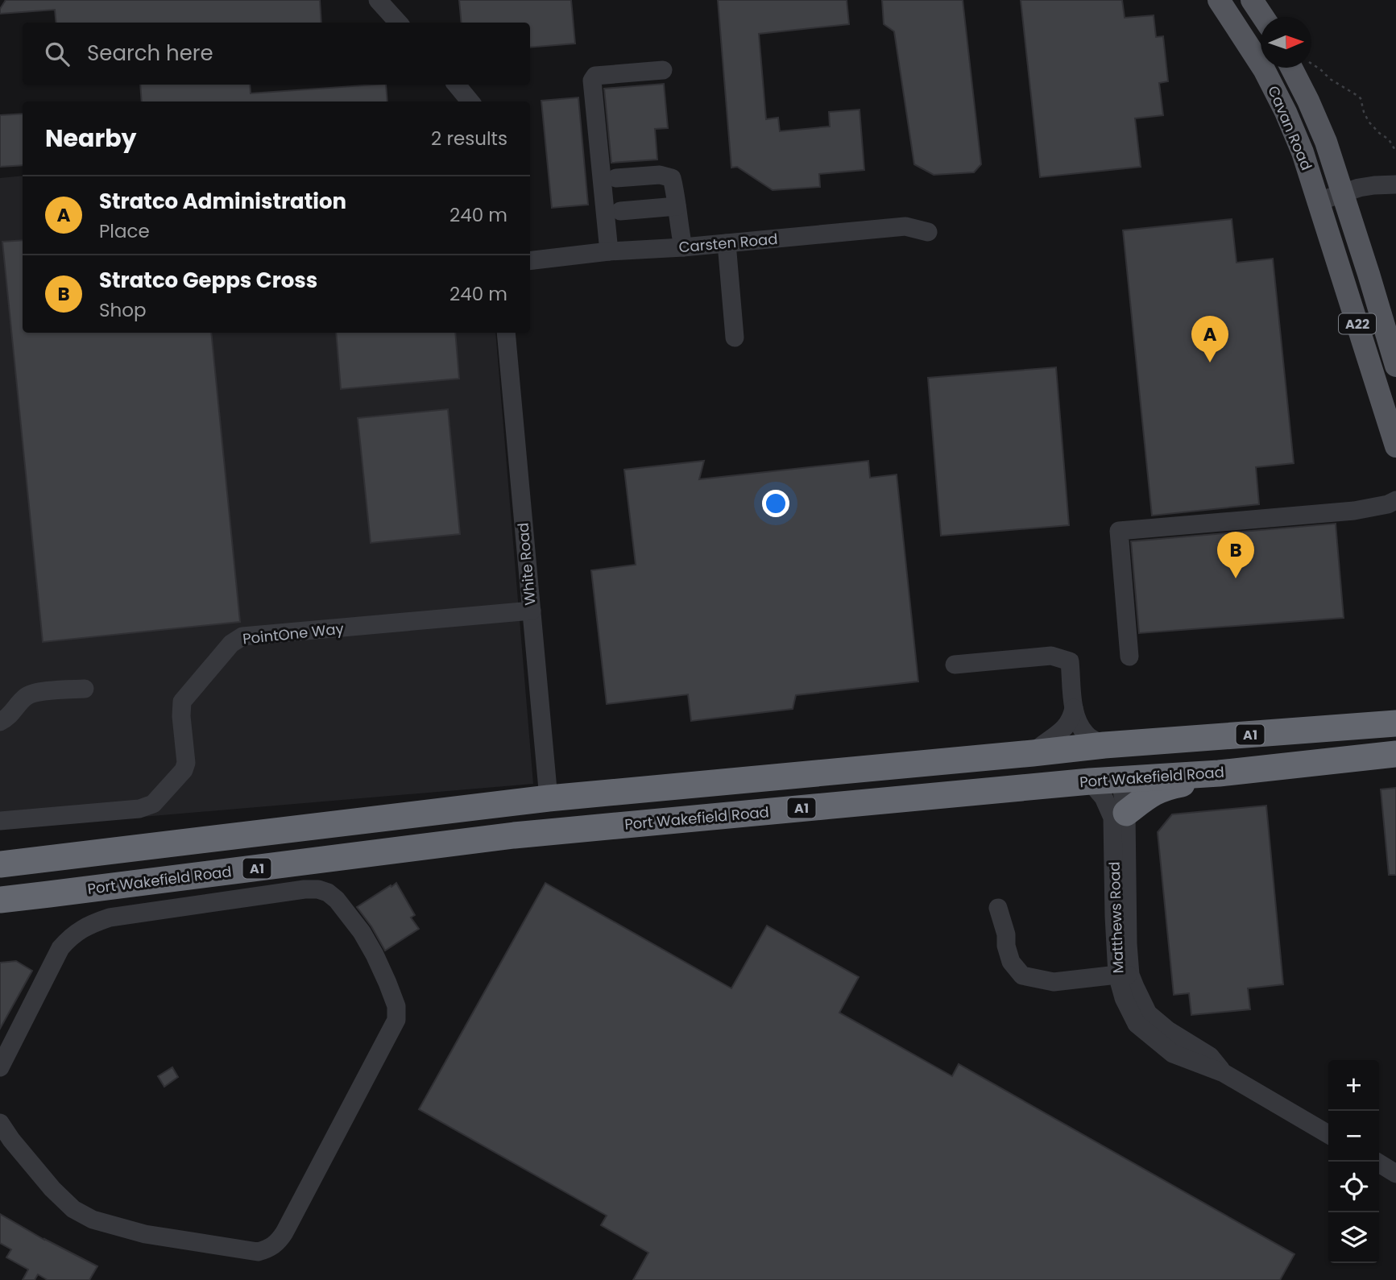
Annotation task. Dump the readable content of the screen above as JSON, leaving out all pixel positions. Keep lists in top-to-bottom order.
{
  "streets": {
    "highway": ["A1", "Port Wakefield Road"],
    "main road": ["Cavan Road", "A22"],
    "street": [
      "Carsten Road",
      "White Road",
      "PointOne Way",
      "Matthews Road"
    ]
  },
  "crossings": [
    ["White Road", "PointOne Way"],
    ["White Road", "A1"],
    ["Port Wakefield Road", "Matthews Road"]
  ],
  "north": "right",
  "page": {
    "search": "Search here",
    "heading": ["Nearby", "2 results"],
    "list": [
      {
        "mark": "A",
        "name": "Stratco Administration",
        "note": "Place",
        "value": "240 m"
      },
      {
        "mark": "B",
        "name": "Stratco Gepps Cross",
        "note": "Shop",
        "value": "240 m"
      }
    ],
    "pins": ["A", "B"],
    "map_buttons": ["+", "−"]
  }
}
